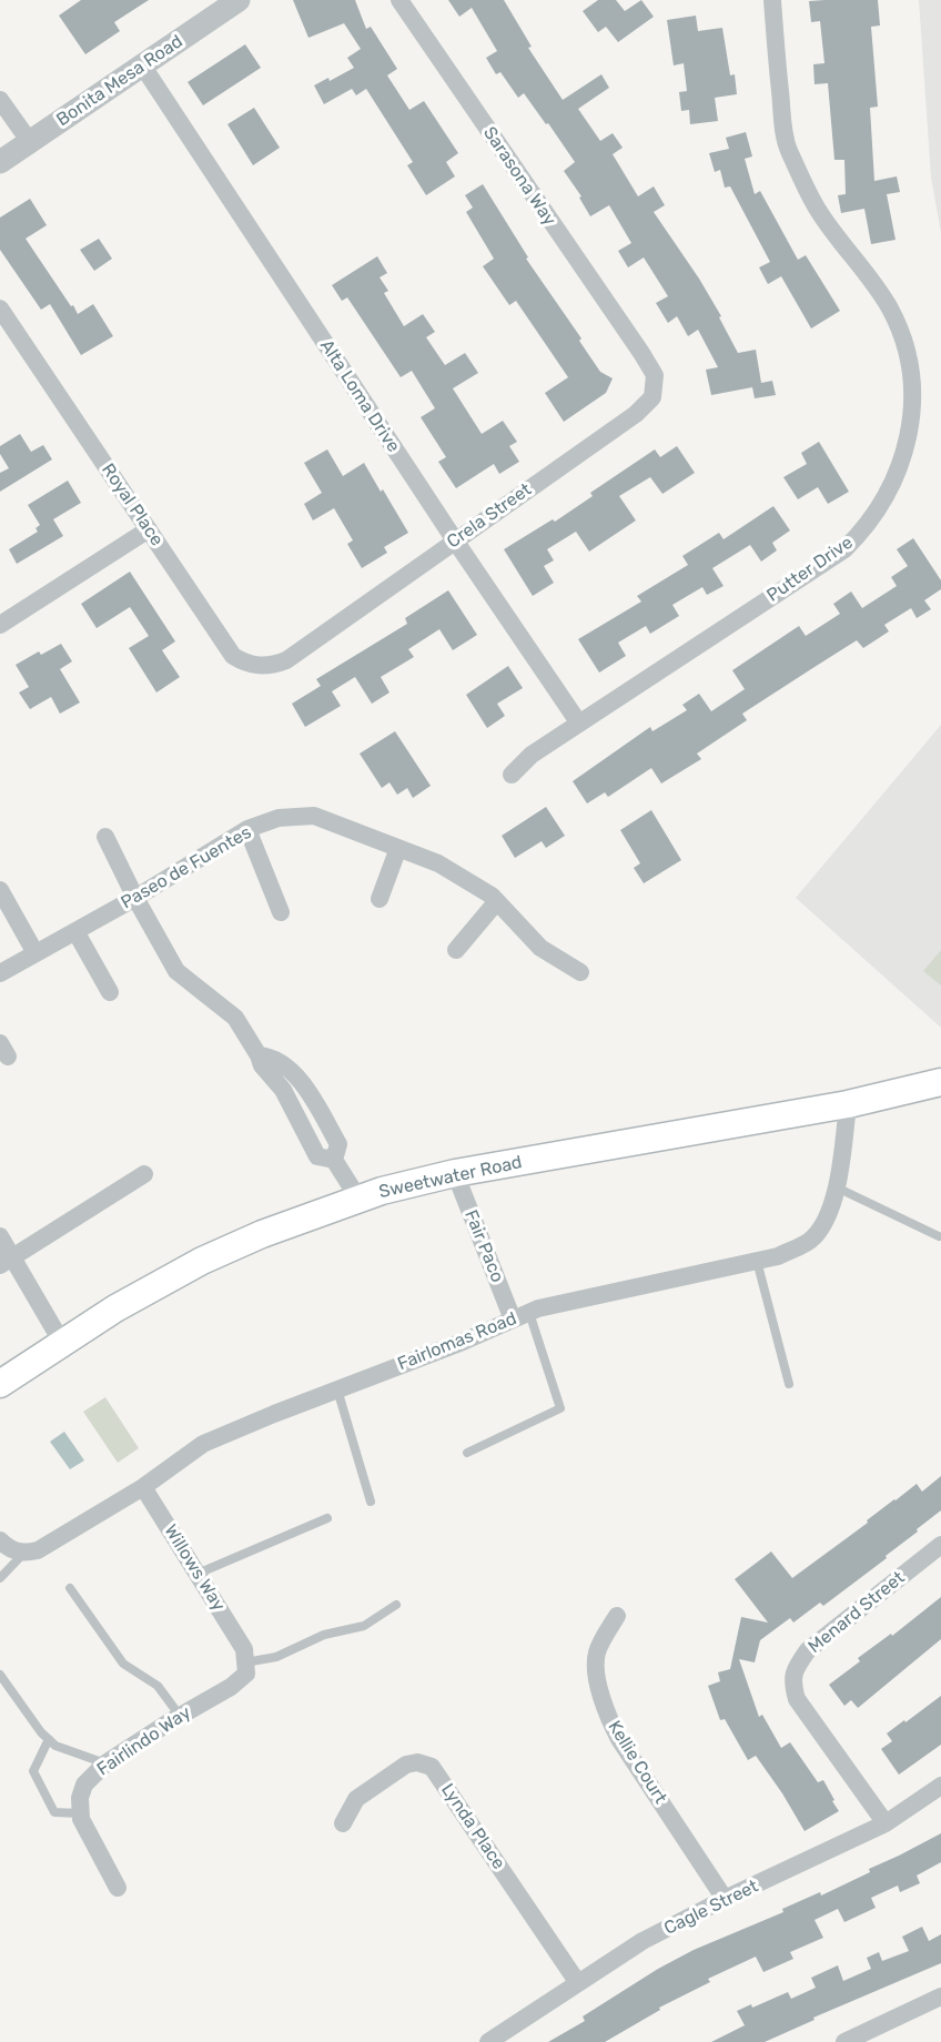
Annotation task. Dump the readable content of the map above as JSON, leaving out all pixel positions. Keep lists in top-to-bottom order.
{
  "streets": {
    "main road": ["Sweetwater Road"],
    "street": [
      "Bonita Mesa Road",
      "Sarasona Way",
      "Alta Loma Drive",
      "Royal Place",
      "Crela Street",
      "Putter Drive",
      "Paseo de Fuentes",
      "Fair Paco",
      "Fairlomas Road",
      "Willows Way",
      "Menard Street",
      "Fairlindo Way",
      "Kellie Court",
      "Lynda Place",
      "Cagle Street"
    ]
  },
  "crossings": [
    ["Bonita Mesa Road", "Alta Loma Drive"],
    ["Sarasona Way", "Crela Street"],
    ["Alta Loma Drive", "Crela Street"],
    ["Alta Loma Drive", "Putter Drive"],
    ["Royal Place", "Crela Street"],
    ["Sweetwater Road", "Fair Paco"],
    ["Sweetwater Road", "Fairlomas Road"],
    ["Fair Paco", "Fairlomas Road"],
    ["Fairlomas Road", "Willows Way"],
    ["Willows Way", "Fairlindo Way"],
    ["Menard Street", "Cagle Street"],
    ["Kellie Court", "Cagle Street"],
    ["Lynda Place", "Cagle Street"]
  ]
}
